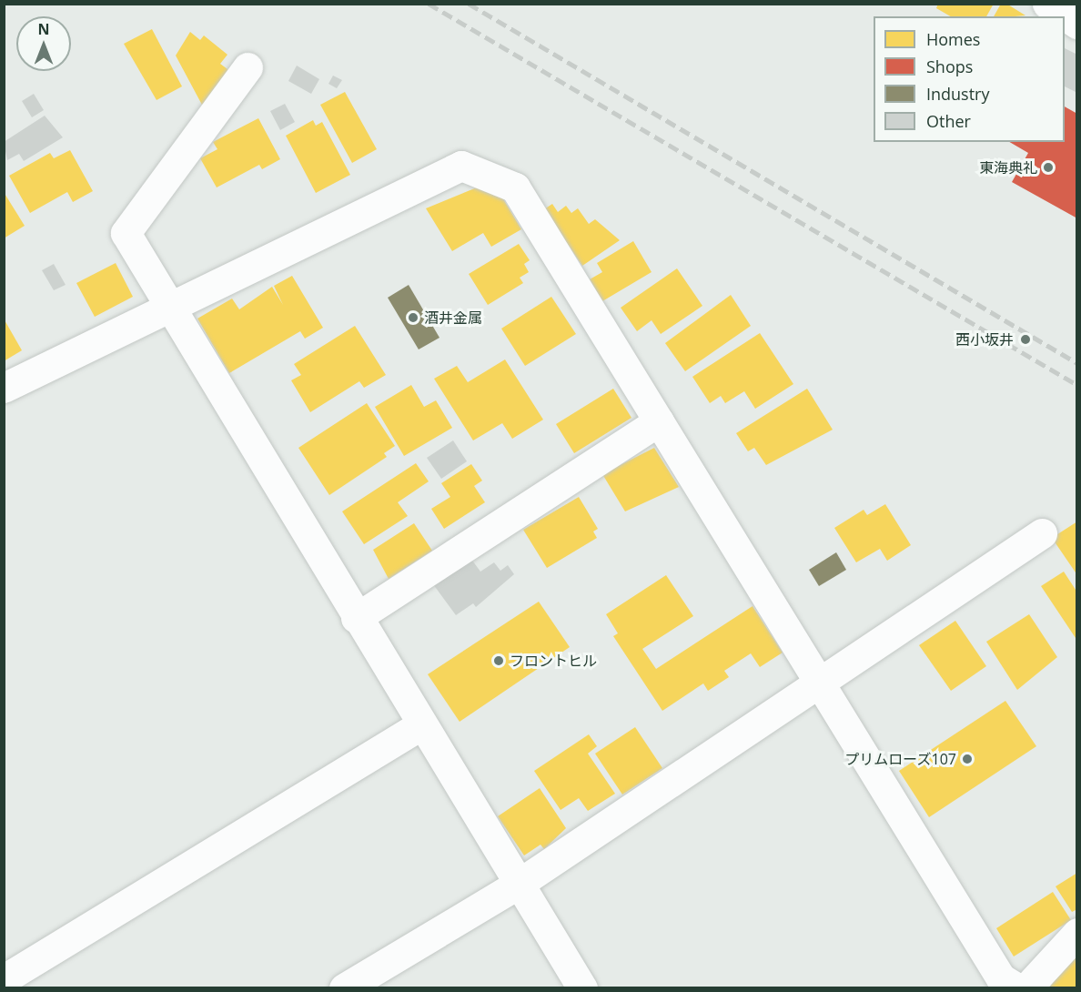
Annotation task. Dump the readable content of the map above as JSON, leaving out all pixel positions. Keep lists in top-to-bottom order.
{
  "places": [
    "東海典礼",
    "酒井金属",
    "西小坂井",
    "フロントヒル",
    "プリムローズ107"
  ],
  "legend": [
    "Homes",
    "Shops",
    "Industry",
    "Other"
  ],
  "north": "top"
}
